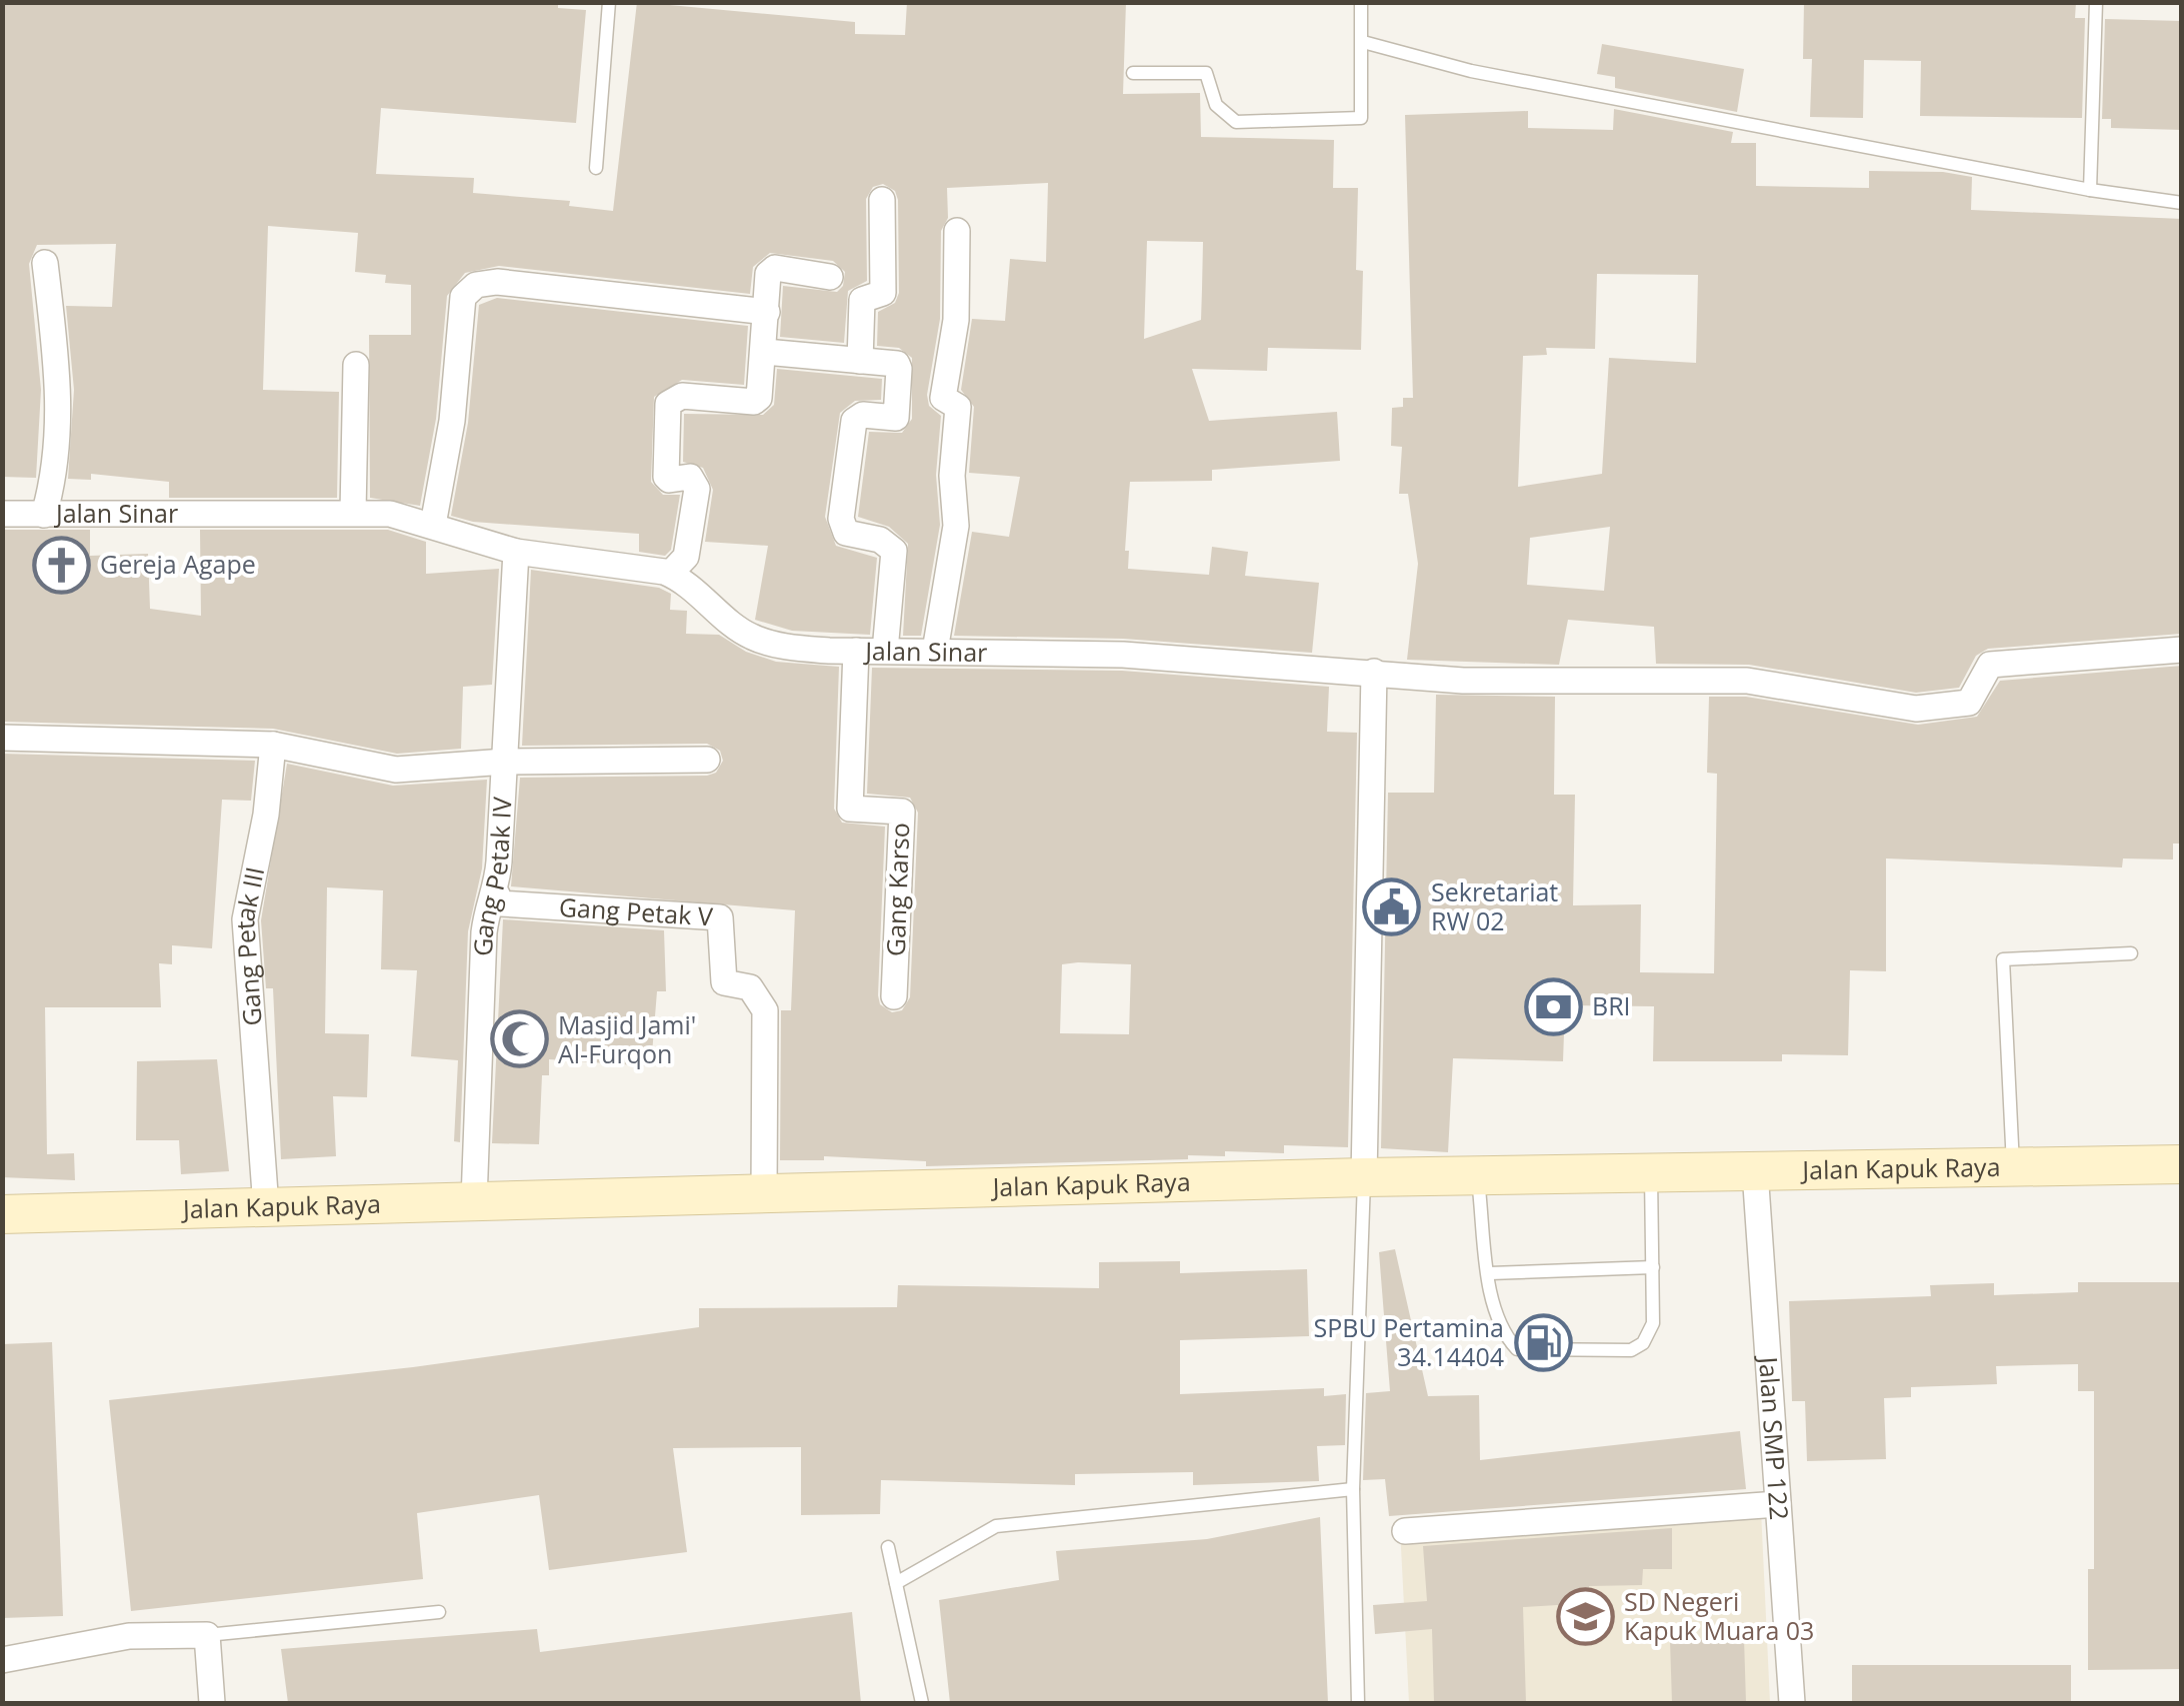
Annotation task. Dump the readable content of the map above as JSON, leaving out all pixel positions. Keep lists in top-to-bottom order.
{
  "streets": {
    "main road": ["Jalan Kapuk Raya"],
    "street": [
      "Jalan Sinar",
      "Gang Petak IV",
      "Gang Karso",
      "Gang Petak V",
      "Gang Petak III",
      "Jalan SMP 122"
    ]
  },
  "crossings": [
    ["Jalan Sinar", "Gang Petak IV"],
    ["Jalan Sinar", "Gang Karso"],
    ["Gang Petak IV", "Gang Petak V"],
    ["Gang Petak IV", "Jalan Kapuk Raya"],
    ["Gang Petak V", "Jalan Kapuk Raya"],
    ["Gang Petak III", "Jalan Kapuk Raya"],
    ["Jalan Kapuk Raya", "Jalan SMP 122"]
  ],
  "places": {
    "church": ["Gereja Agape"],
    "public building": ["Sekretariat RW 02"],
    "bank": ["BRI"],
    "mosque": ["Masjid Jami' Al-Furqon"],
    "fuel station": ["SPBU Pertamina 34.14404"],
    "school or university": ["SD Negeri Kapuk Muara 03"]
  }
}
